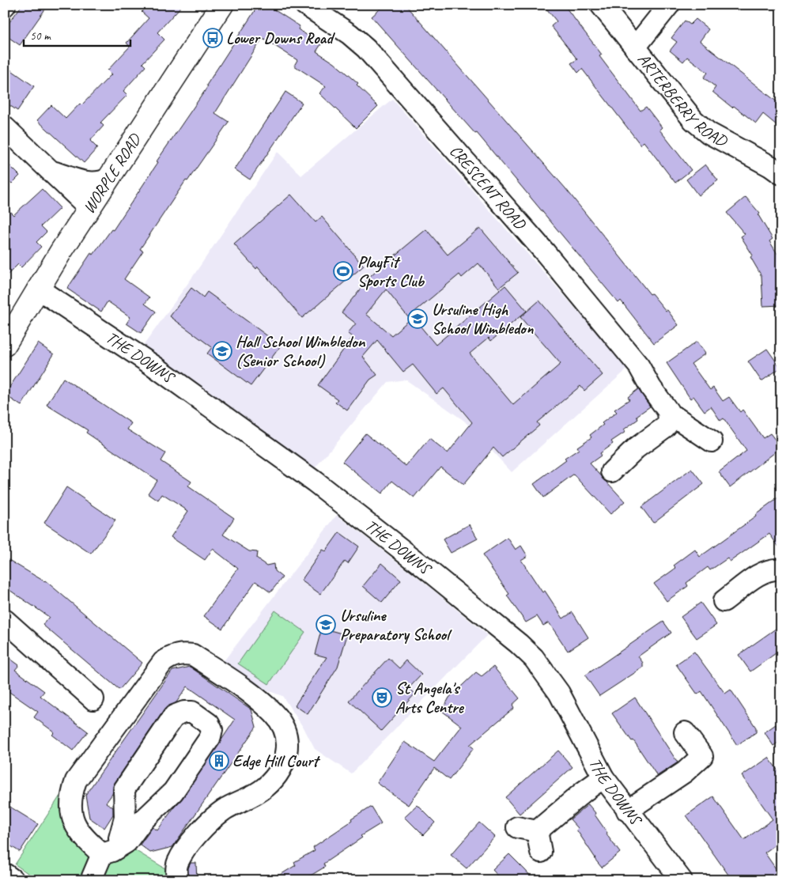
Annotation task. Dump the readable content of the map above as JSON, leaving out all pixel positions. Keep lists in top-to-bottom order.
{
  "streets": {
    "main road": ["WORPLE ROAD"],
    "street": ["ARTERBERRY ROAD", "CRESCENT ROAD", "THE DOWNS"]
  },
  "crossings": [
    ["WORPLE ROAD", "THE DOWNS"]
  ],
  "places": {
    "bus stop": ["Lower Downs Road"],
    "sports": ["PlayFit Sports Club"],
    "school or university": ["Ursuline High School Wimbledon", "Hall School Wimbledon (Senior School)", "Ursuline Preparatory School"],
    "theatre": ["St Angela's Arts Centre"],
    "building": ["Edge Hill Court"]
  },
  "scale_bar": "50 m"
}
